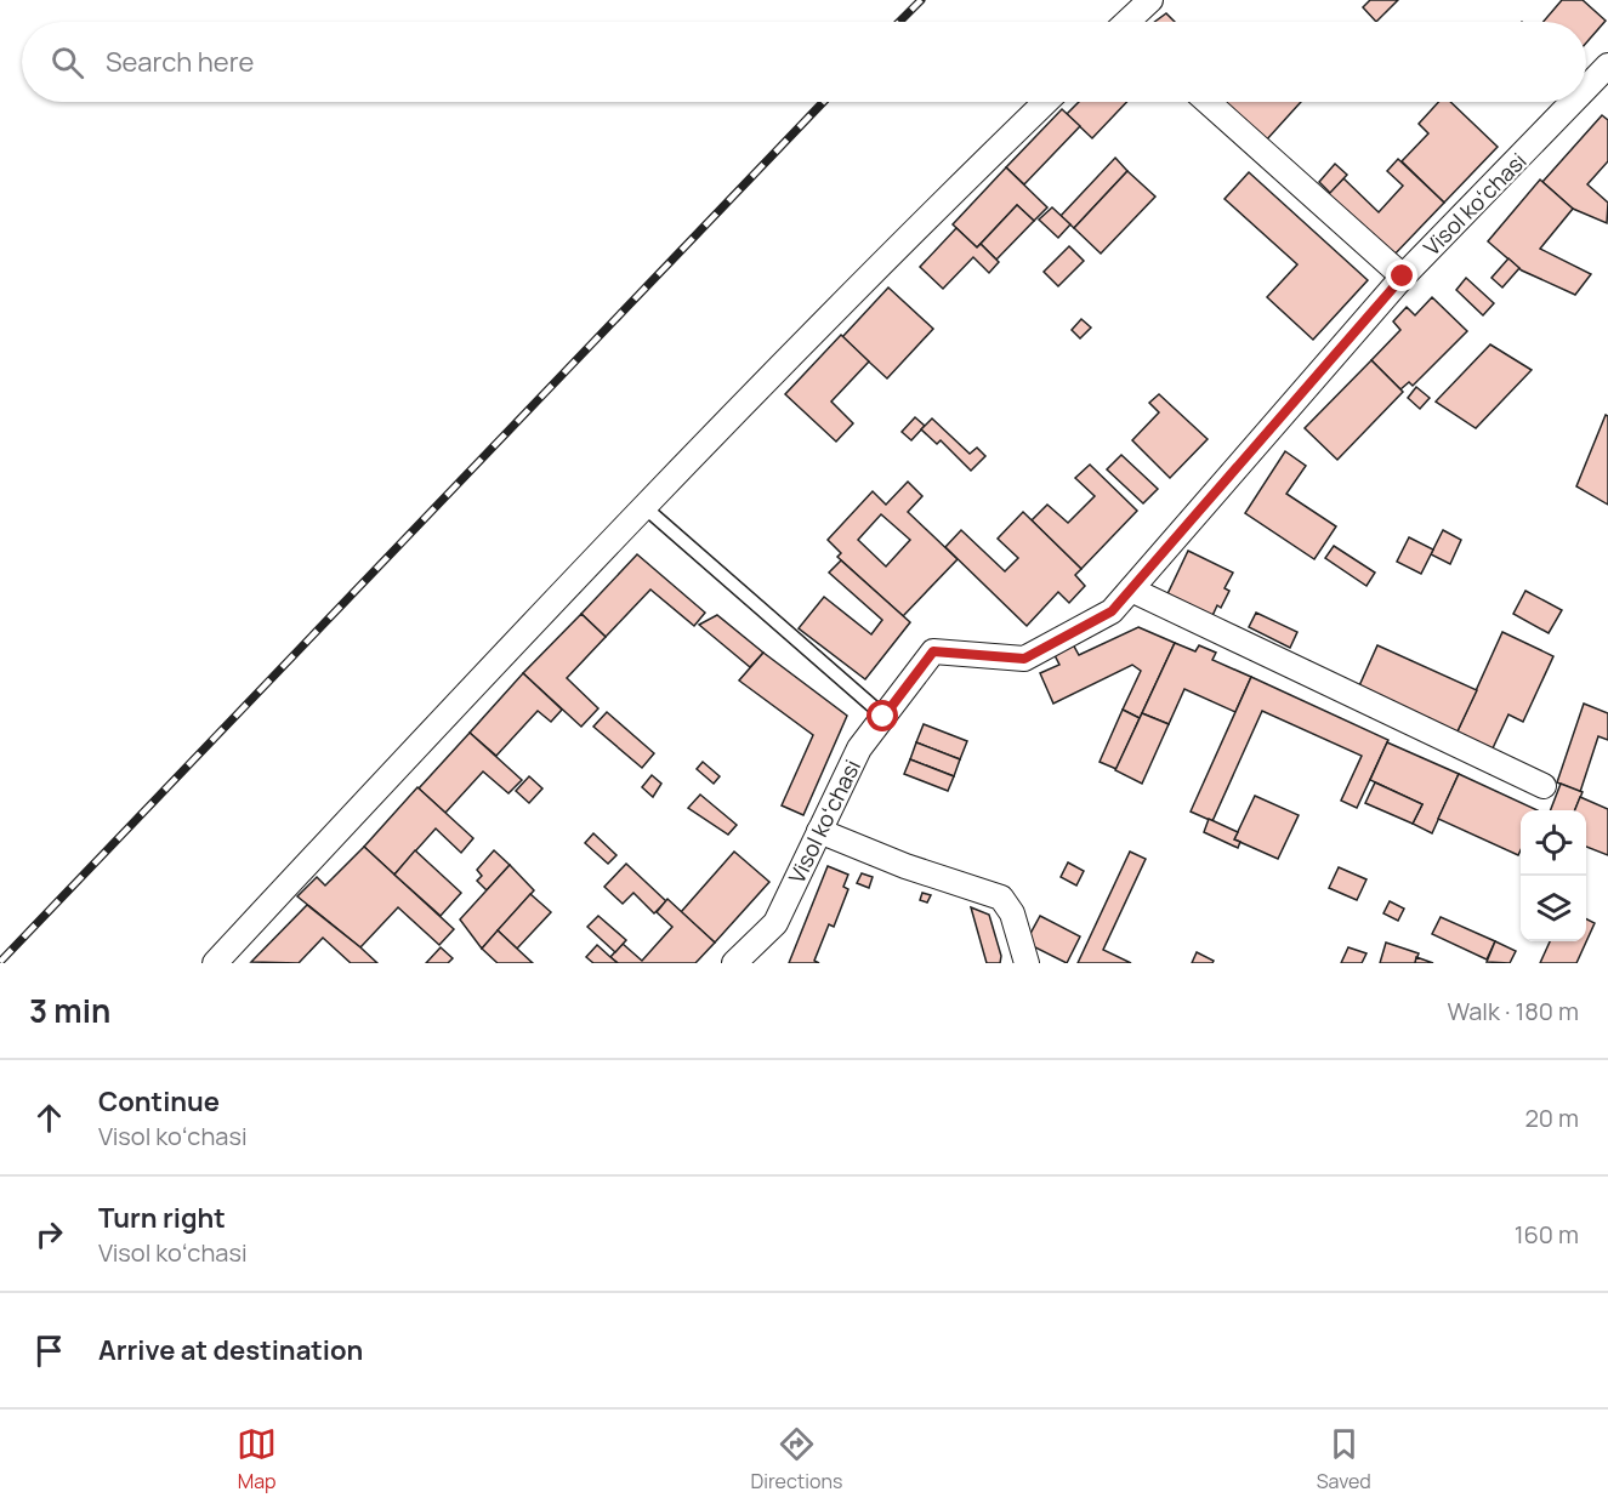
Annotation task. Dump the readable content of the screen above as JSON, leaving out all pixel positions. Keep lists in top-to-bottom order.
{
  "streets": {
    "street": ["Visol koʻchasi"]
  },
  "page": {
    "search": "Search here",
    "heading": ["3 min", "Walk · 180 m"],
    "list": [
      ["Continue", "Visol koʻchasi", "20 m"],
      ["Turn right", "Visol koʻchasi", "160 m"],
      "Arrive at destination"
    ],
    "nav": ["Map", "Directions", "Saved"]
  }
}
